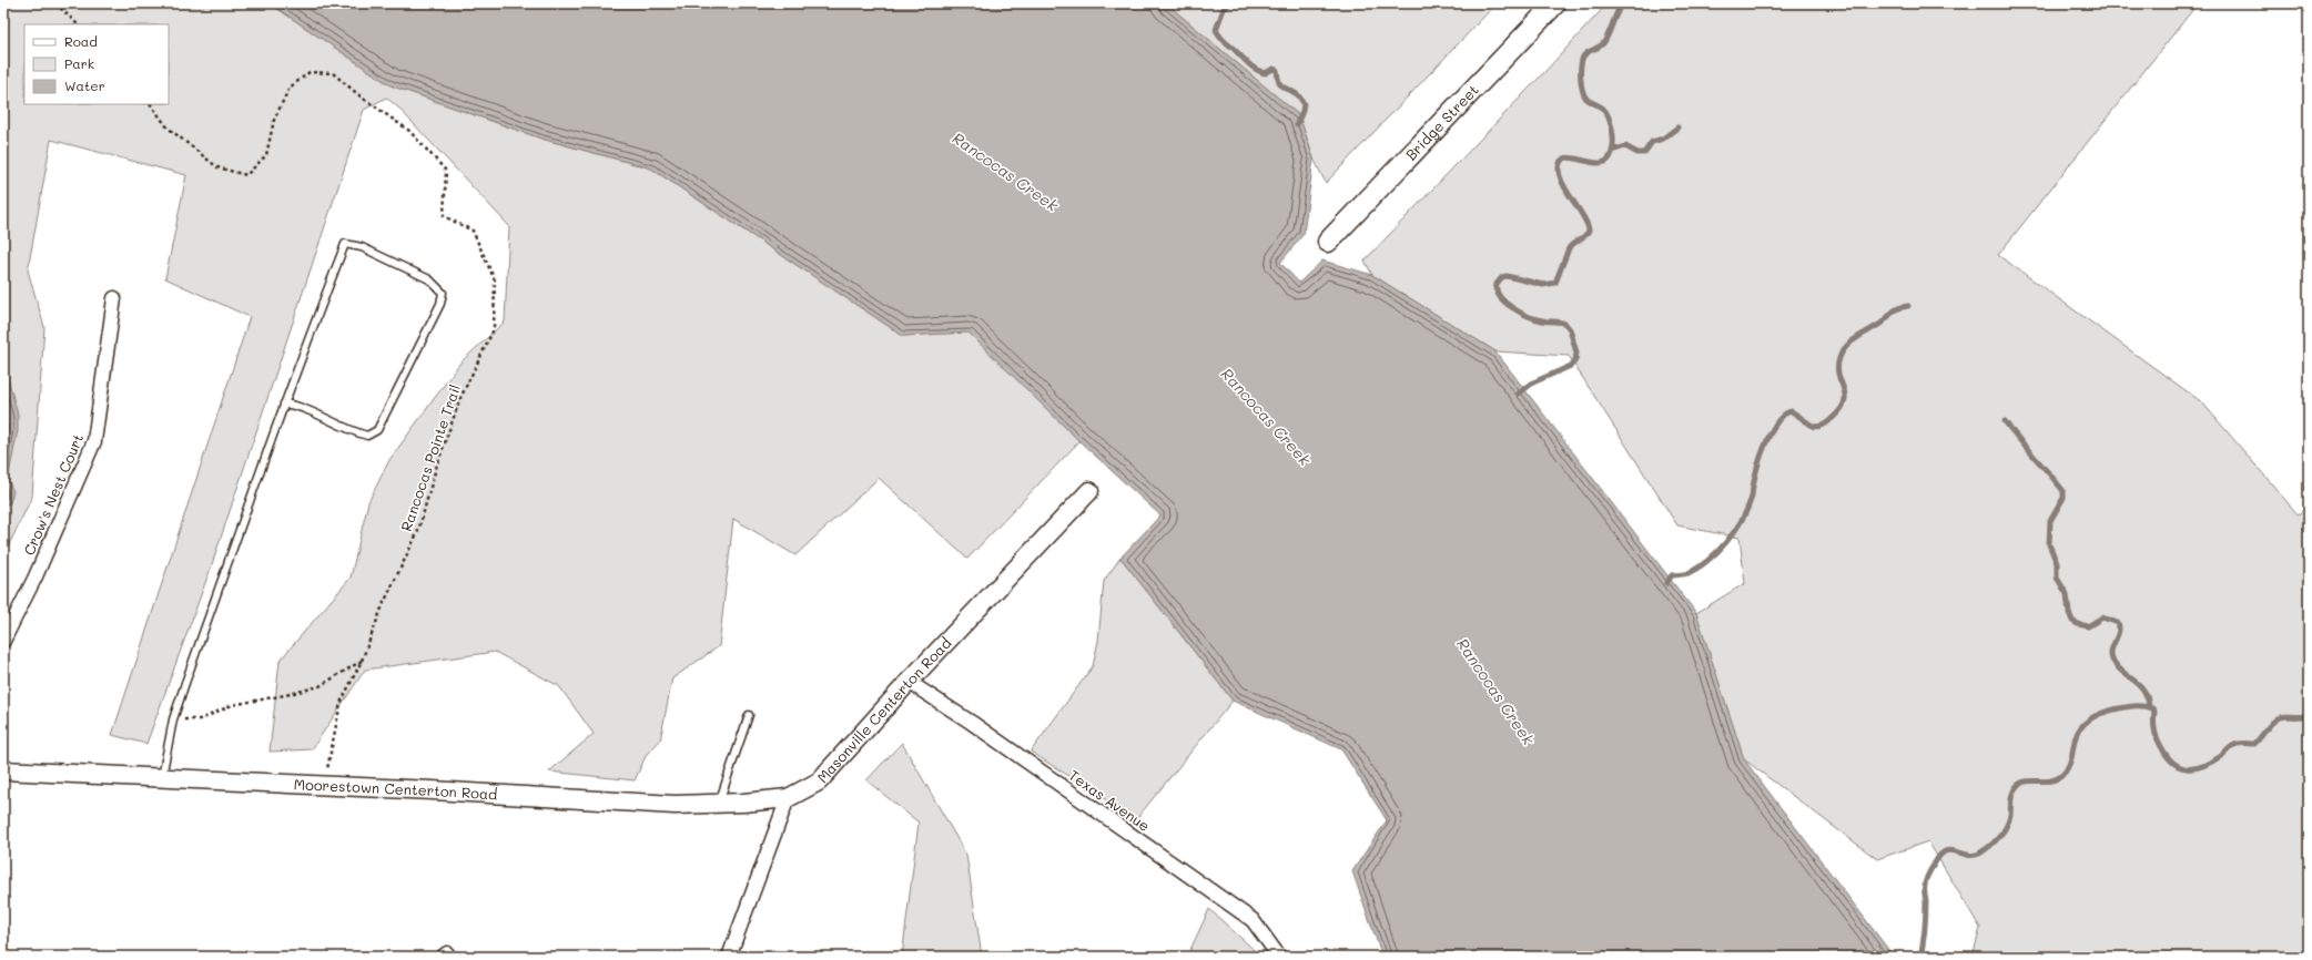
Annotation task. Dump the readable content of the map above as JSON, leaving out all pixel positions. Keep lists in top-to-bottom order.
{
  "streets": {
    "main road": ["Bridge Street"],
    "street": [
      "Crow's Nest Court",
      "Masonville Centerton Road",
      "Moorestown Centerton Road",
      "Texas Avenue"
    ],
    "path": ["Rancocas Pointe Trail"]
  },
  "crossings": [
    ["Rancocas Pointe Trail", "Moorestown Centerton Road"],
    ["Masonville Centerton Road", "Moorestown Centerton Road"],
    ["Masonville Centerton Road", "Texas Avenue"]
  ],
  "water": ["Rancocas Creek"],
  "legend": ["Road", "Park", "Water"]
}
